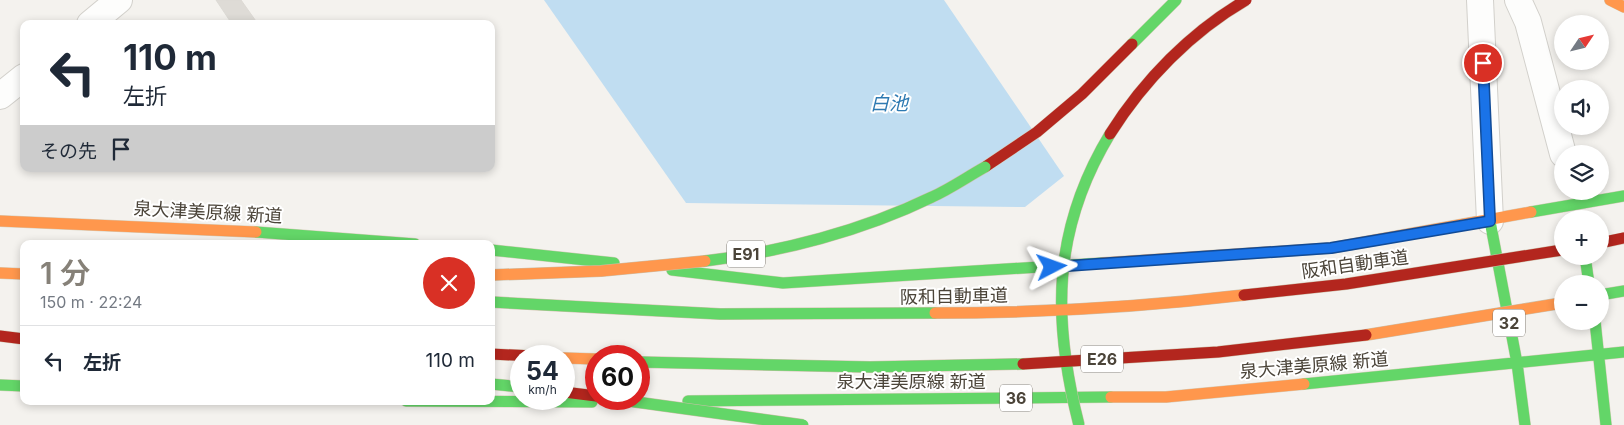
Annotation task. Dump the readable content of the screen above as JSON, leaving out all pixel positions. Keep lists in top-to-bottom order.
{
  "streets": {
    "main road": [
      "泉大津美原線 新道",
      "E91",
      "阪和自動車道",
      "32",
      "E26",
      "36"
    ]
  },
  "crossings": [
    ["泉大津美原線 新道", "32"]
  ],
  "water": ["白池"],
  "north": "top right",
  "page": {
    "map_buttons": ["+", "−"],
    "turn": ["110 m", "左折"],
    "then": "その先",
    "heading": ["1 分", "150 m · 22:24"],
    "list": [
      {
        "name": "左折",
        "value": "110 m"
      }
    ],
    "speed": "54 km/h",
    "limit": "60"
  }
}
